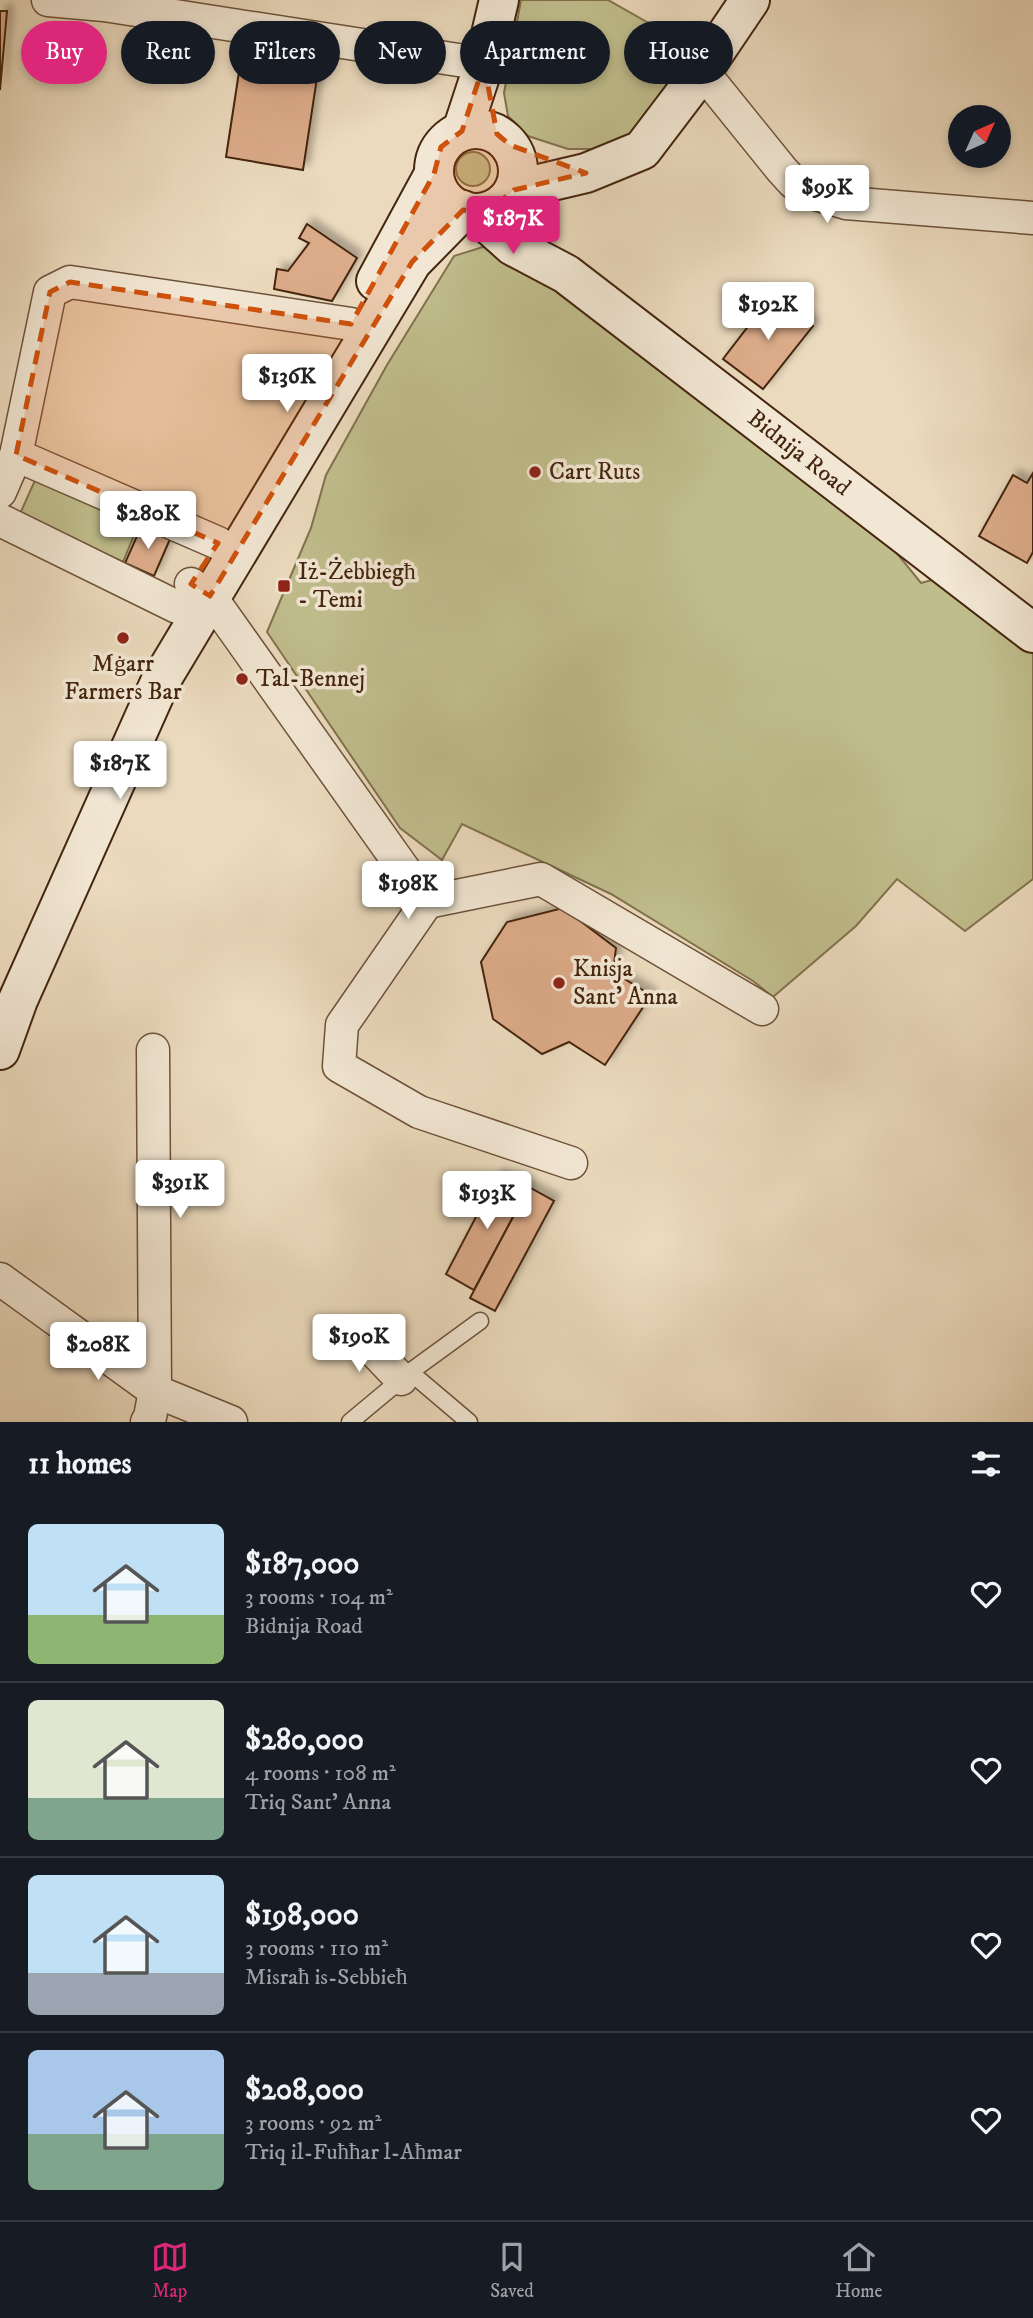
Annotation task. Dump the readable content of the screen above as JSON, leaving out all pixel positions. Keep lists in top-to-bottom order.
{
  "streets": {
    "main road": ["Bidnija Road"]
  },
  "places": {
    "other": [
      "Cart Ruts",
      "Mġarr Farmers Bar",
      "Tal-Bennej",
      "Knisja Sant' Anna"
    ],
    "transit": ["Iż-Żebbiegħ - Temi"]
  },
  "north": "top right",
  "page": {
    "chip": [
      "Buy",
      "Rent",
      "Filters",
      "New",
      "Apartment",
      "House"
    ],
    "price": [
      "$99K",
      "$187K",
      "$192K",
      "$136K",
      "$280K",
      "$187K",
      "$198K",
      "$391K",
      "$193K",
      "$190K",
      "$208K"
    ],
    "heading": "11 homes",
    "list": [
      {
        "name": "$187,000",
        "note": "3 rooms · 104 m² · Bidnija Road"
      },
      {
        "name": "$280,000",
        "note": "4 rooms · 108 m² · Triq Sant' Anna"
      },
      {
        "name": "$198,000",
        "note": "3 rooms · 110 m² · Misraħ is-Sebbieħ"
      },
      {
        "name": "$208,000",
        "note": "3 rooms · 92 m² · Triq il-Fuħħar l-Aħmar"
      }
    ],
    "tabs": ["Map", "Saved", "Home"]
  }
}
